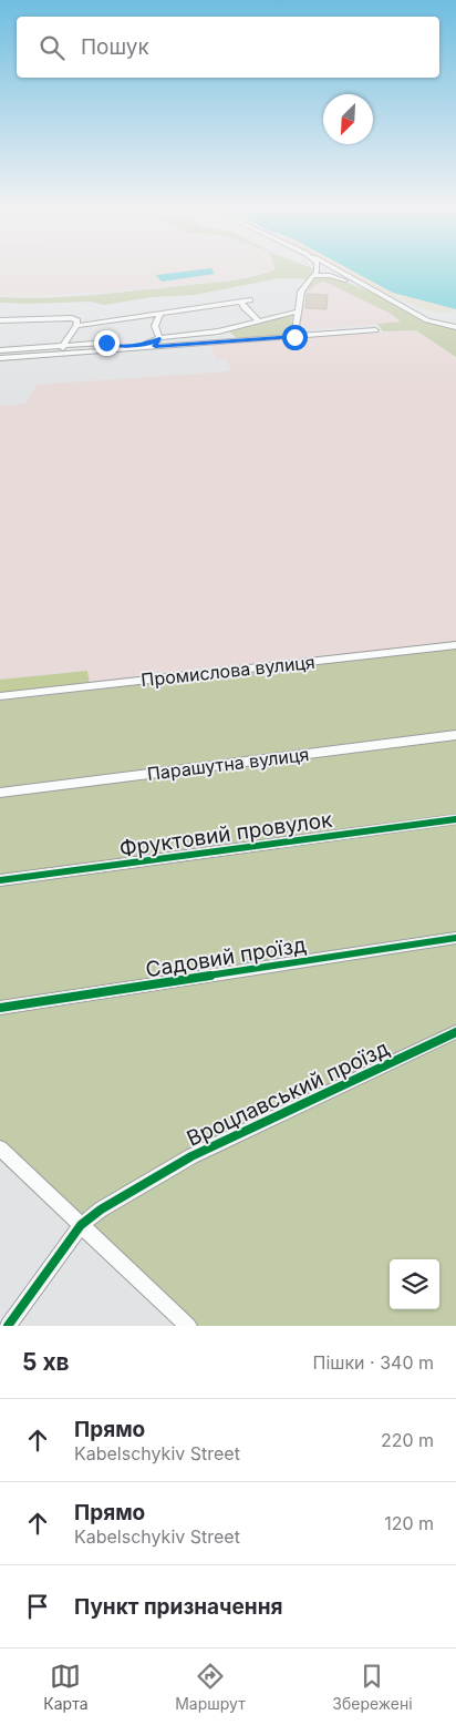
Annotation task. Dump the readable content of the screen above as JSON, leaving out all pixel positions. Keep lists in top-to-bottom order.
{
  "streets": {
    "street": [
      "Промислова вулиця",
      "Парашутна вулиця",
      "Фруктовий провулок",
      "Садовий проїзд",
      "Вроцлавський проїзд"
    ]
  },
  "north": "bottom left",
  "page": {
    "search": "Пошук",
    "heading": ["5 хв", "Пішки · 340 m"],
    "list": [
      ["Прямо", "Kabelschykiv Street", "220 m"],
      ["Прямо", "Kabelschykiv Street", "120 m"],
      "Пункт призначення"
    ],
    "nav": ["Карта", "Маршрут", "Збережені"]
  }
}
